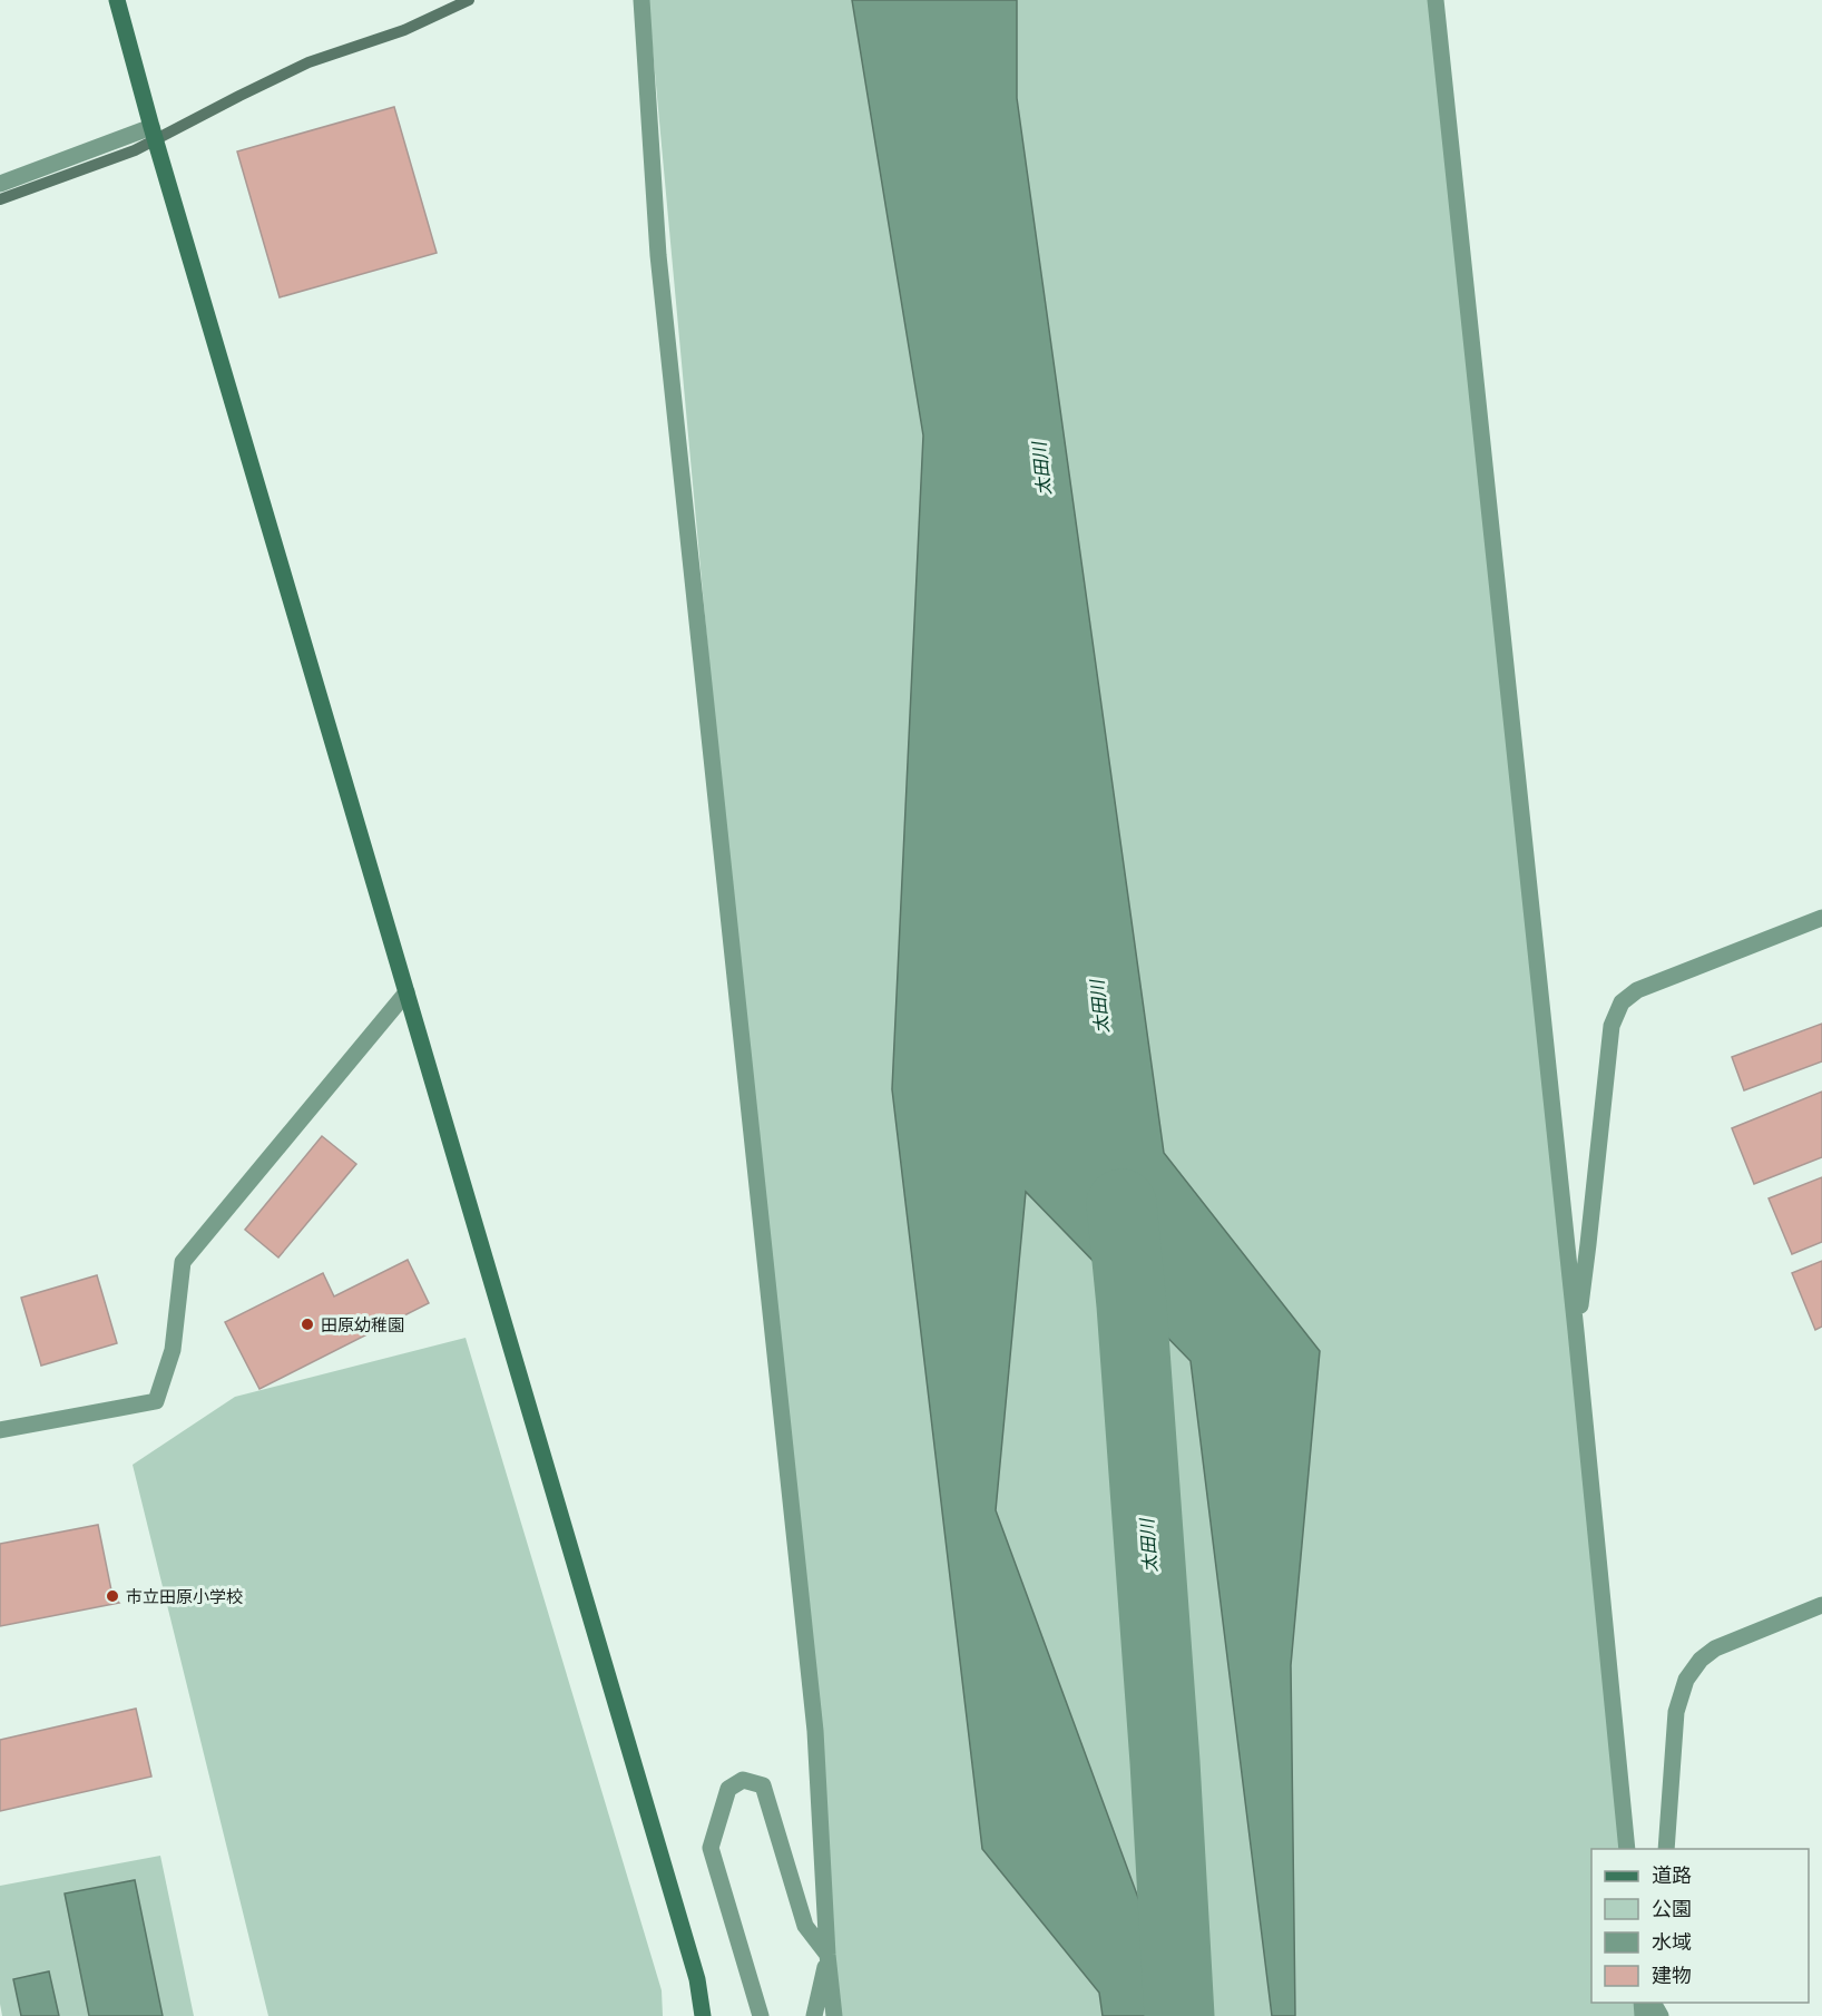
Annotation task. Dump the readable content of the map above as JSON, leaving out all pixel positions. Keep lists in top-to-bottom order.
{
  "water": ["太田川"],
  "places": ["田原幼稚園", "市立田原小学校"],
  "legend": [
    "道路",
    "公園",
    "水域",
    "建物"
  ]
}
